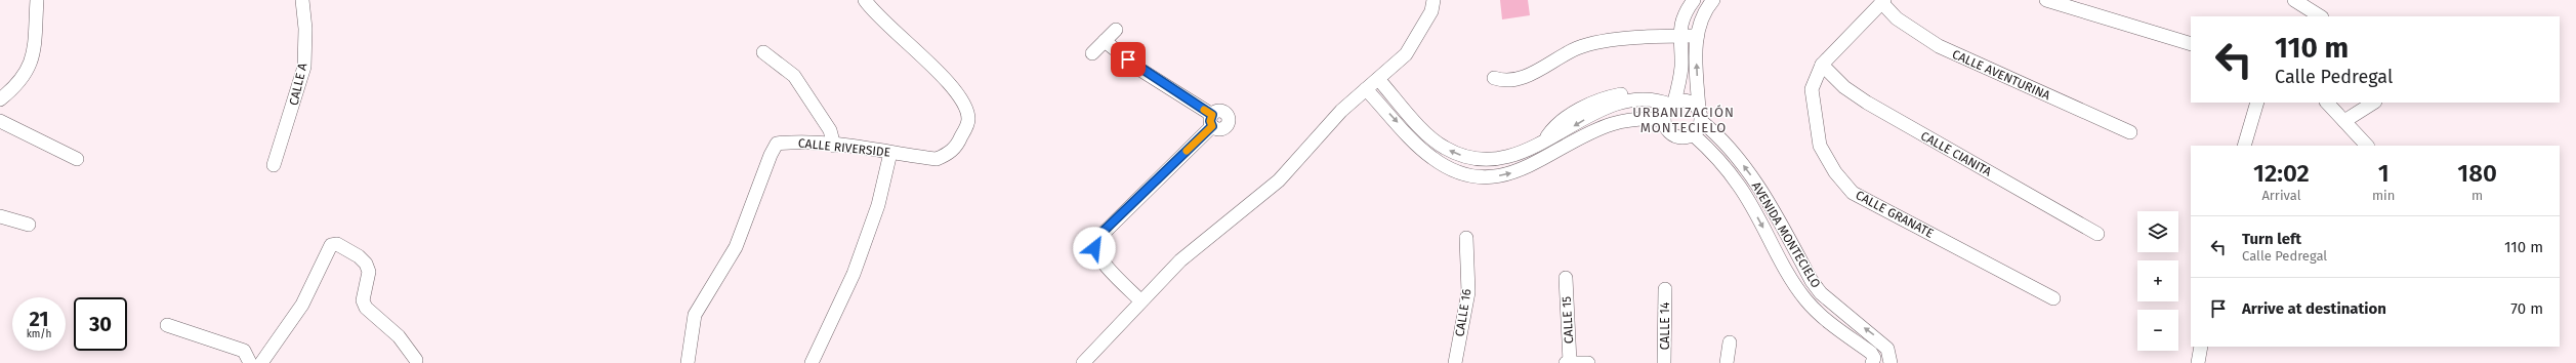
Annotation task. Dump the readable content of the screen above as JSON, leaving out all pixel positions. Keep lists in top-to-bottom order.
{
  "streets": {
    "street": [
      "CALLE AVENTURINA",
      "CALLE A",
      "CALLE RIVERSIDE",
      "CALLE CIANITA",
      "CALLE GRANATE",
      "AVENIDA MONTECIELO",
      "CALLE 16",
      "CALLE 15",
      "CALLE 14"
    ]
  },
  "crossings": [
    ["CALLE AVENTURINA", "CALLE GRANATE"],
    ["CALLE CIANITA", "CALLE GRANATE"]
  ],
  "districts": ["URBANIZACIÓN MONTECIELO"],
  "page": {
    "turn": ["110 m", "Calle Pedregal"],
    "eta": [
      "12:02",
      "Arrival",
      "1",
      "min",
      "180",
      "m"
    ],
    "map_buttons": ["+", "−"],
    "list": [
      {
        "name": "Turn left",
        "note": "Calle Pedregal",
        "value": "110 m"
      },
      {
        "name": "Arrive at destination",
        "value": "70 m"
      }
    ],
    "speed": "21 km/h",
    "limit": "30"
  }
}
